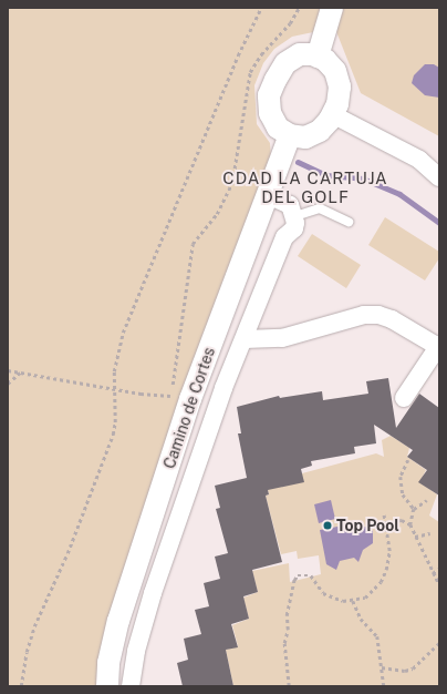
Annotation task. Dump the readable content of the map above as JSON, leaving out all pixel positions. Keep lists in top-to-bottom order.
{
  "streets": {
    "street": ["Camino de Cortes"]
  },
  "districts": ["CDAD LA CARTUJA DEL GOLF"],
  "places": ["Top Pool"]
}
